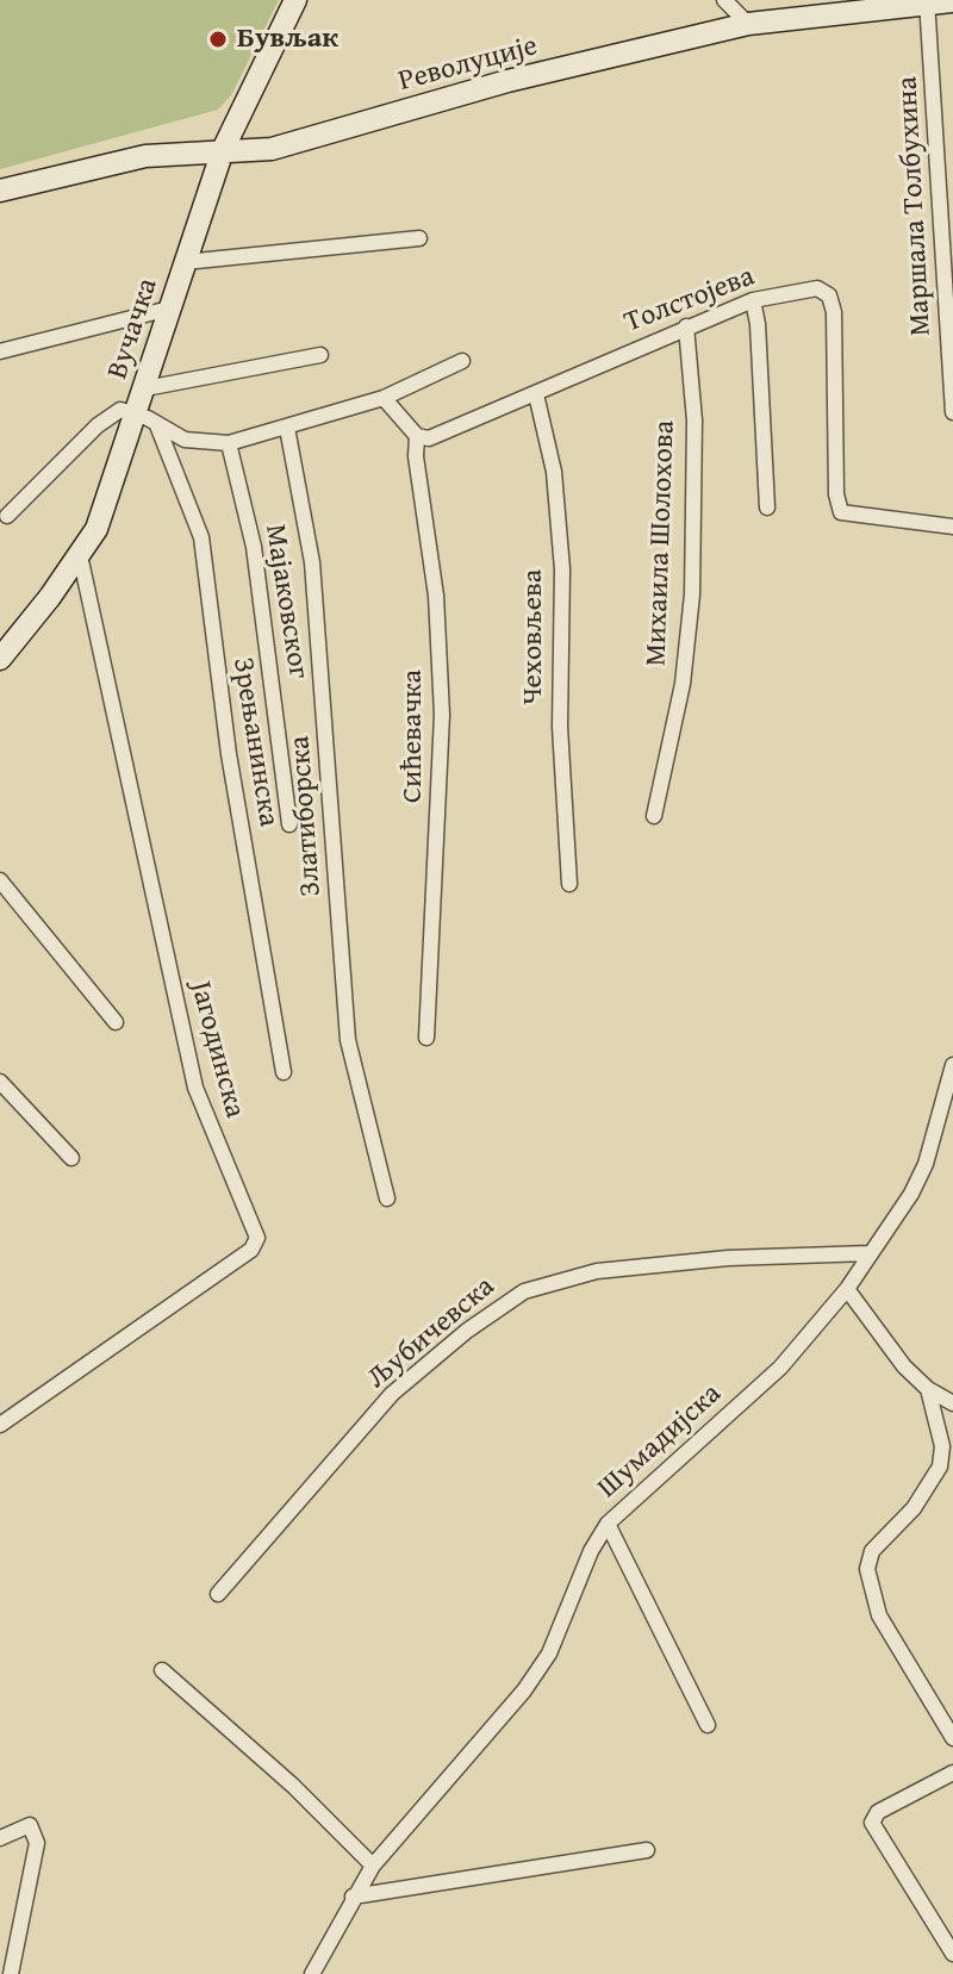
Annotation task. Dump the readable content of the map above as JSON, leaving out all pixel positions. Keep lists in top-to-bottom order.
{
  "streets": {
    "street": [
      "Револуције",
      "Маршала Толбухина",
      "Толстојева",
      "Вучачка",
      "Михаила Шолохова",
      "Мајаковског",
      "Чеховљева",
      "Сићевачка",
      "Зрењанинска",
      "Златиборска",
      "Јагодинска",
      "Љубичевска",
      "Шумадијска"
    ]
  },
  "crossings": [
    ["Револуције", "Маршала Толбухина"],
    ["Револуције", "Вучачка"],
    ["Толстојева", "Михаила Шолохова"],
    ["Толстојева", "Чеховљева"],
    ["Толстојева", "Сићевачка"],
    ["Вучачка", "Јагодинска"],
    ["Љубичевска", "Шумадијска"]
  ],
  "places": ["Бувљак"]
}
